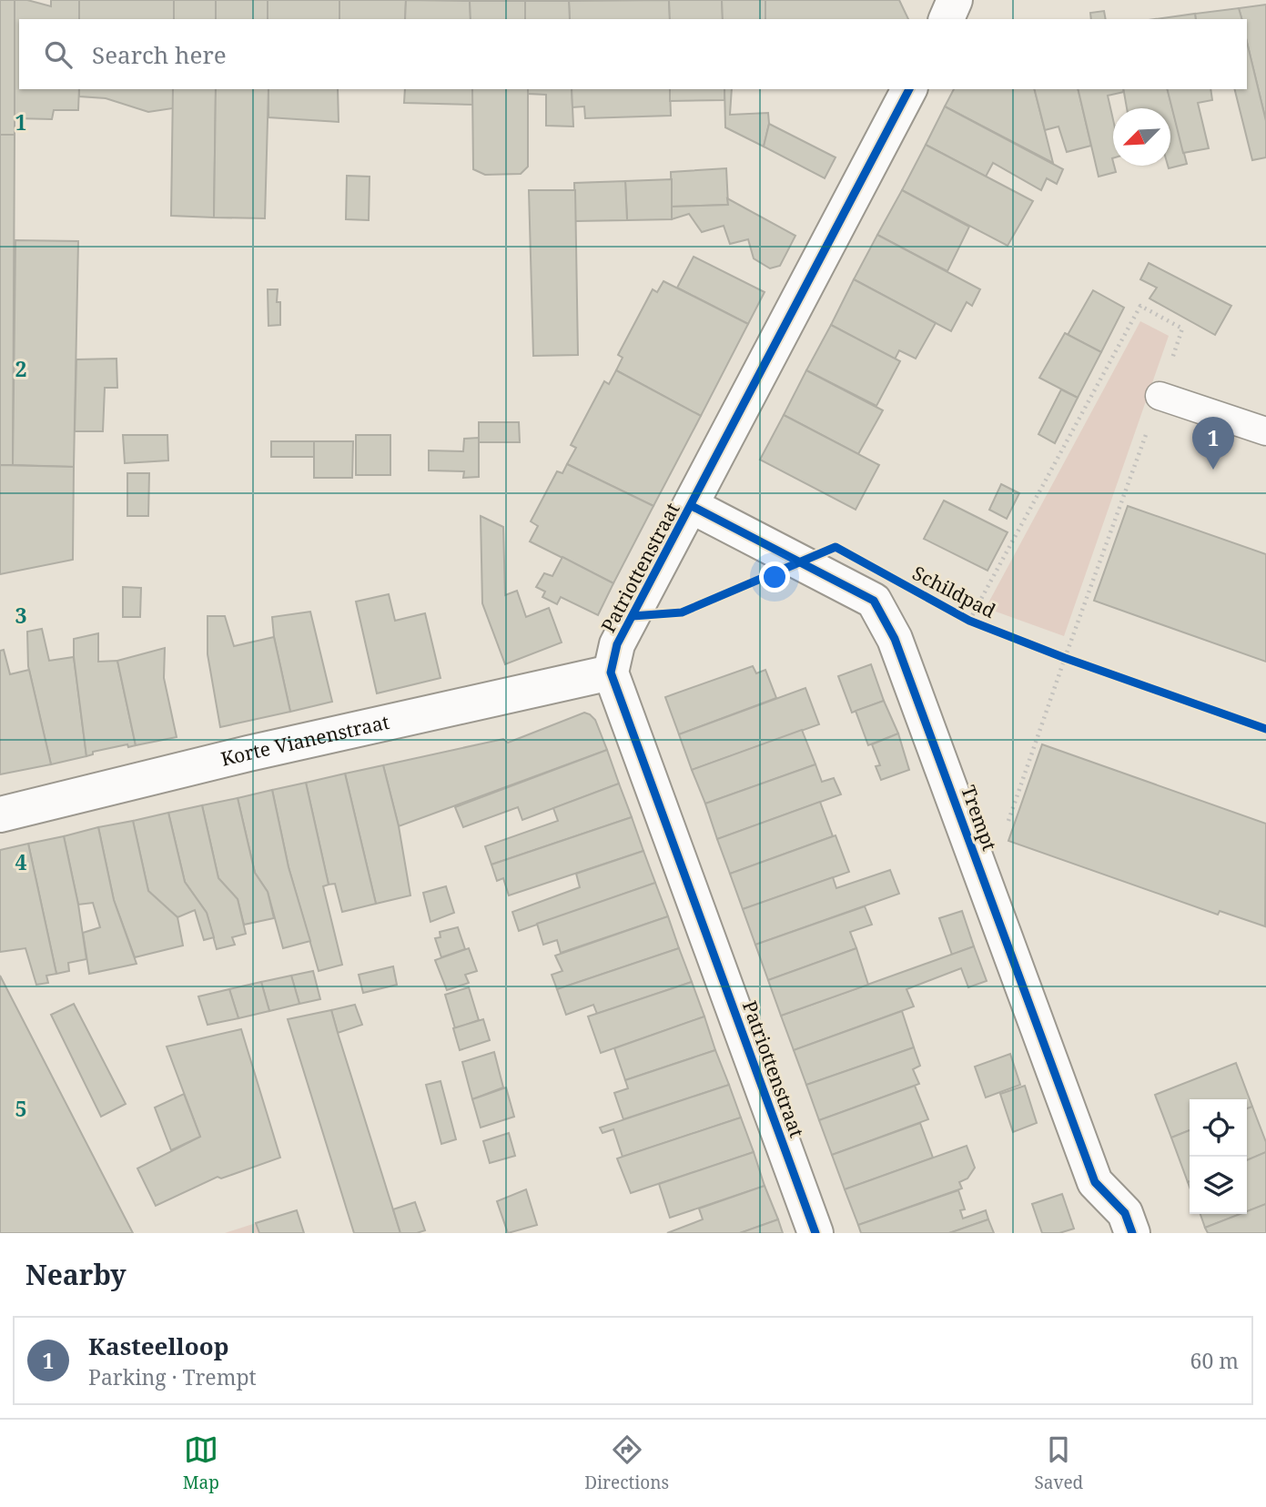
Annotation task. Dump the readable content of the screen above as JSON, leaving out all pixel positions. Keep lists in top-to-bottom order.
{
  "streets": {
    "street": ["Patriottenstraat", "Korte Vianenstraat", "Trempt"],
    "cycle path": ["Schildpad"]
  },
  "crossings": [
    ["Patriottenstraat", "Korte Vianenstraat"],
    ["Patriottenstraat", "Trempt"]
  ],
  "north": "bottom left",
  "page": {
    "search": "Search here",
    "pins": "1",
    "heading": "Nearby",
    "list": [
      {
        "mark": "1",
        "name": "Kasteelloop",
        "note": "Parking · Trempt",
        "value": "60 m"
      }
    ],
    "nav": ["Map", "Directions", "Saved"]
  },
  "grid": {
    "rows": [
      "1",
      "2",
      "3",
      "4",
      "5"
    ]
  }
}
